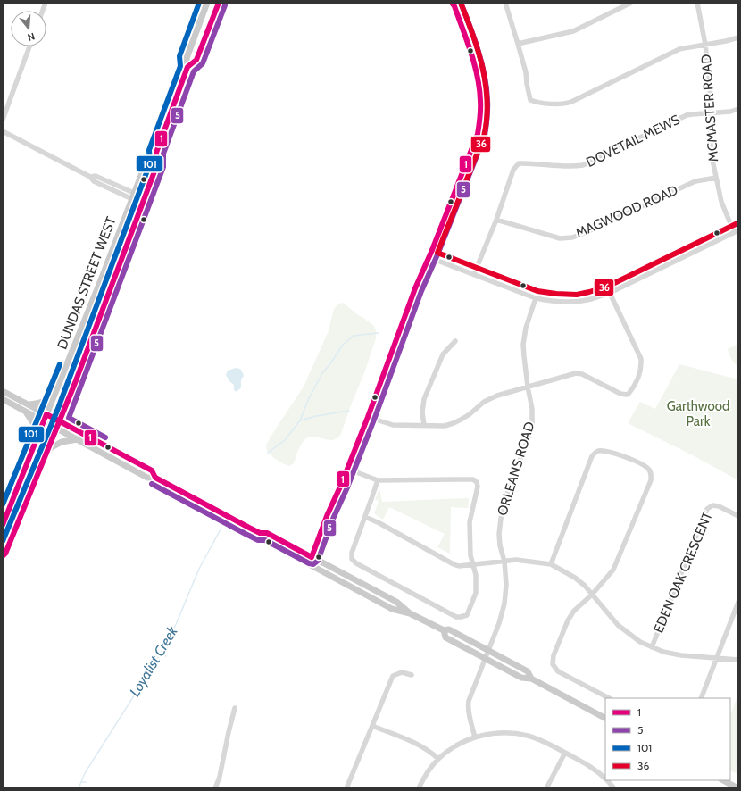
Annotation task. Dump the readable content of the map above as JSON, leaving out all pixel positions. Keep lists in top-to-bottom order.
{
  "streets": {
    "main road": ["DUNDAS STREET WEST"],
    "street": [
      "MCMASTER ROAD",
      "DOVETAIL MEWS",
      "MAGWOOD ROAD",
      "ORLEANS ROAD",
      "EDEN OAK CRESCENT"
    ]
  },
  "crossings": [
    ["MCMASTER ROAD", "DOVETAIL MEWS"],
    ["MCMASTER ROAD", "MAGWOOD ROAD"],
    ["DOVETAIL MEWS", "MAGWOOD ROAD"]
  ],
  "water": ["Loyalist Creek"],
  "parks": ["Garthwood Park"],
  "lines": [
    "transit line 1",
    "transit line 5",
    "transit line 101",
    "transit line 36"
  ],
  "legend": [
    "1",
    "5",
    "101",
    "36"
  ],
  "north": "bottom"
}
